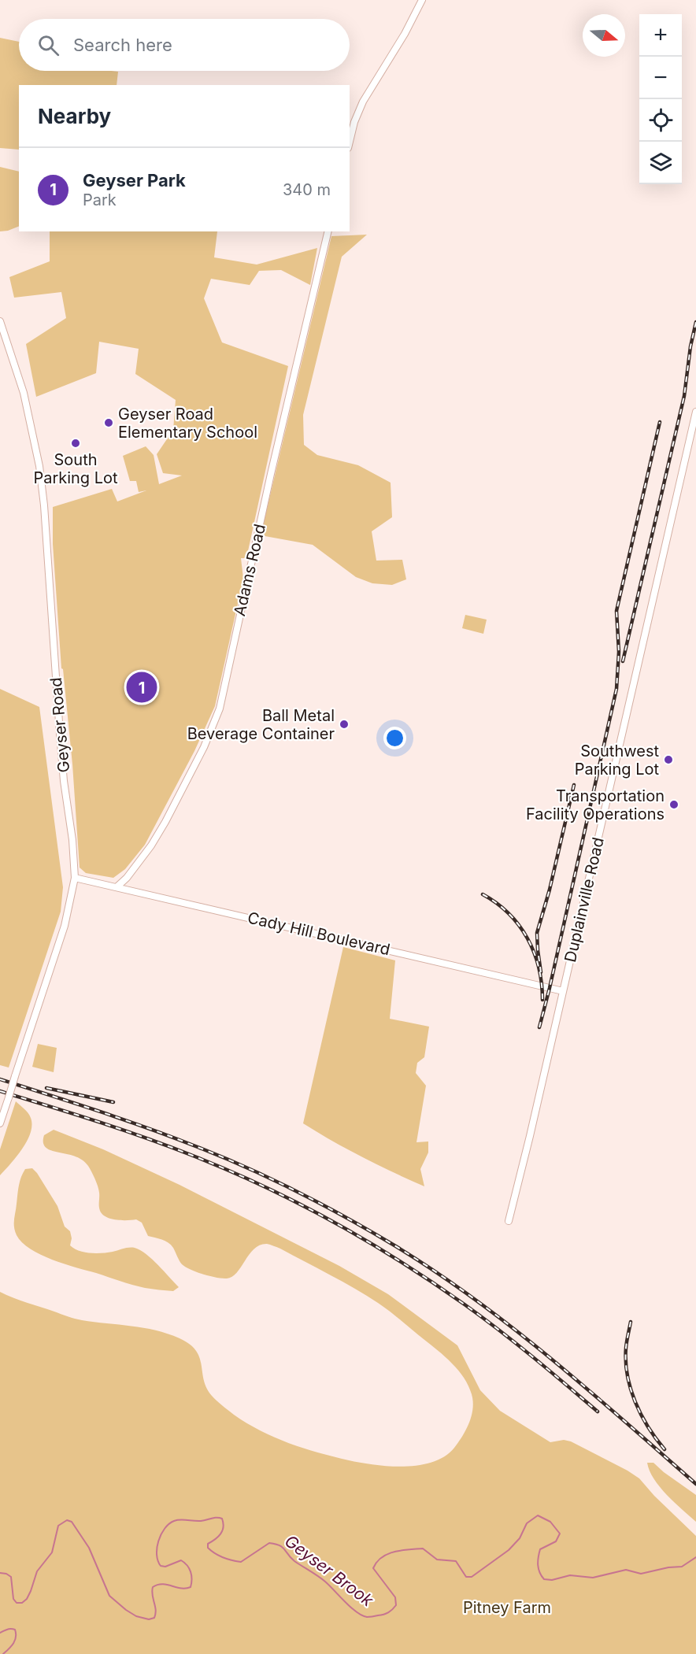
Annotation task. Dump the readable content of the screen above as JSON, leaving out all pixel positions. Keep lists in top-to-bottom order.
{
  "streets": {
    "street": [
      "Adams Road",
      "Geyser Road",
      "Duplainville Road",
      "Cady Hill Boulevard"
    ]
  },
  "crossings": [
    ["Adams Road", "Cady Hill Boulevard"],
    ["Geyser Road", "Cady Hill Boulevard"],
    ["Duplainville Road", "Cady Hill Boulevard"]
  ],
  "water": ["Geyser Brook"],
  "parks": ["Pitney Farm"],
  "places": [
    "Geyser Road Elementary School",
    "South Parking Lot",
    "Ball Metal Beverage Container",
    "Southwest Parking Lot",
    "Transportation Facility Operations"
  ],
  "north": "right",
  "page": {
    "map_buttons": ["+", "−"],
    "search": "Search here",
    "heading": "Nearby",
    "list": [
      {
        "mark": "1",
        "name": "Geyser Park",
        "note": "Park",
        "value": "340 m"
      }
    ],
    "pins": "1"
  }
}
